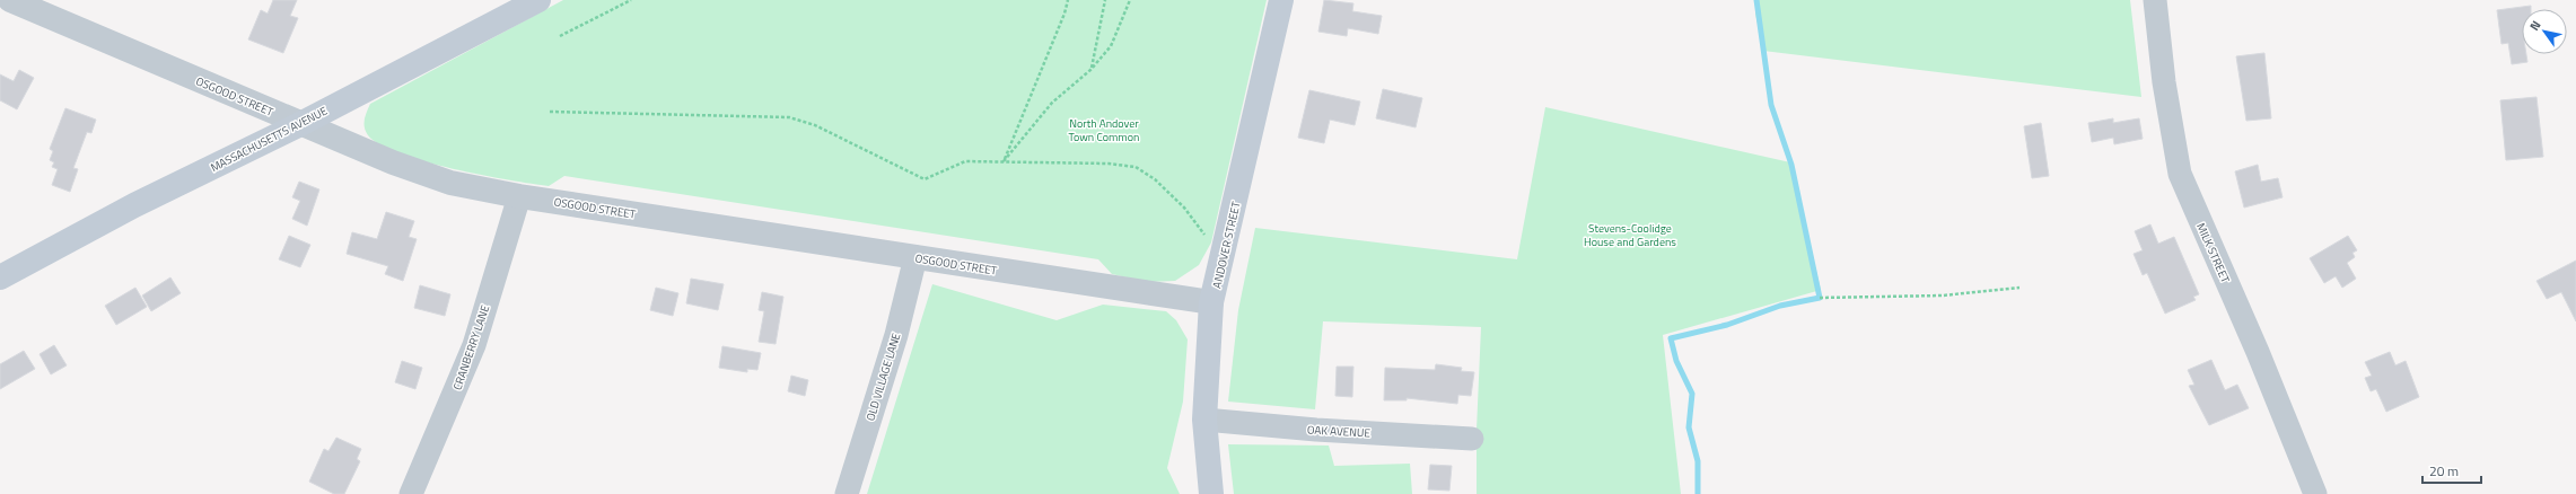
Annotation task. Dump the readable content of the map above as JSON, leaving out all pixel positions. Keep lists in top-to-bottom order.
{
  "streets": {
    "main road": ["MASSACHUSETTS AVENUE", "ANDOVER STREET"],
    "street": [
      "OSGOOD STREET",
      "MILK STREET",
      "CRANBERRY LANE",
      "OLD VILLAGE LANE",
      "OAK AVENUE"
    ]
  },
  "crossings": [
    ["OSGOOD STREET", "MASSACHUSETTS AVENUE"],
    ["OSGOOD STREET", "ANDOVER STREET"],
    ["OSGOOD STREET", "CRANBERRY LANE"],
    ["OSGOOD STREET", "OLD VILLAGE LANE"],
    ["ANDOVER STREET", "OAK AVENUE"]
  ],
  "parks": ["North Andover Town Common", "Stevens-Coolidge House and Gardens"],
  "scale_bar": "20 m",
  "north": "top left"
}
